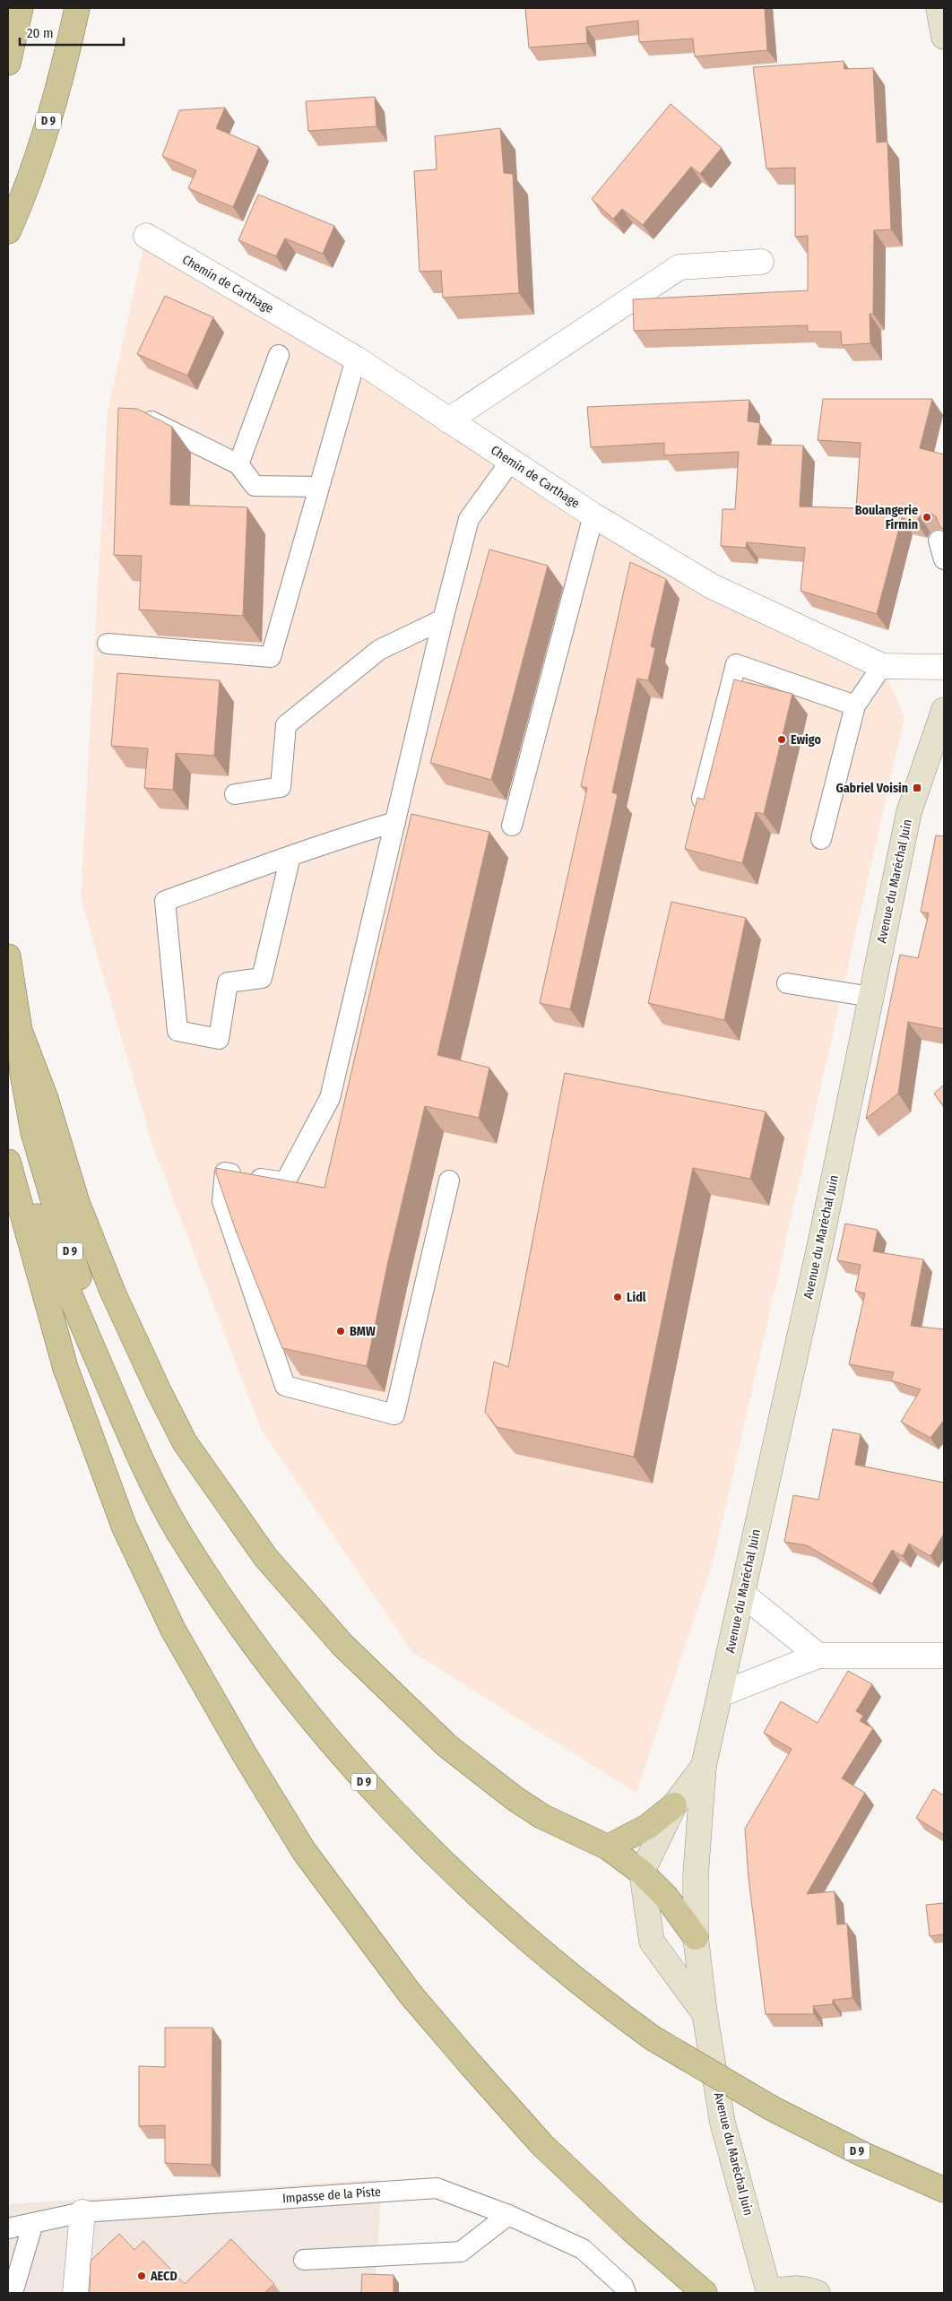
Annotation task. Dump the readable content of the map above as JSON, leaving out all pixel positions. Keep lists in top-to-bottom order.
{
  "streets": {
    "main road": ["D 9", "Avenue du Maréchal Juin"],
    "street": ["Chemin de Carthage"],
    "lane": ["Impasse de la Piste"]
  },
  "places": {
    "other": [
      "Boulangerie Firmin",
      "Ewigo",
      "Lidl",
      "BMW",
      "AECD"
    ],
    "transit": ["Gabriel Voisin"]
  },
  "scale_bar": "20 m"
}
